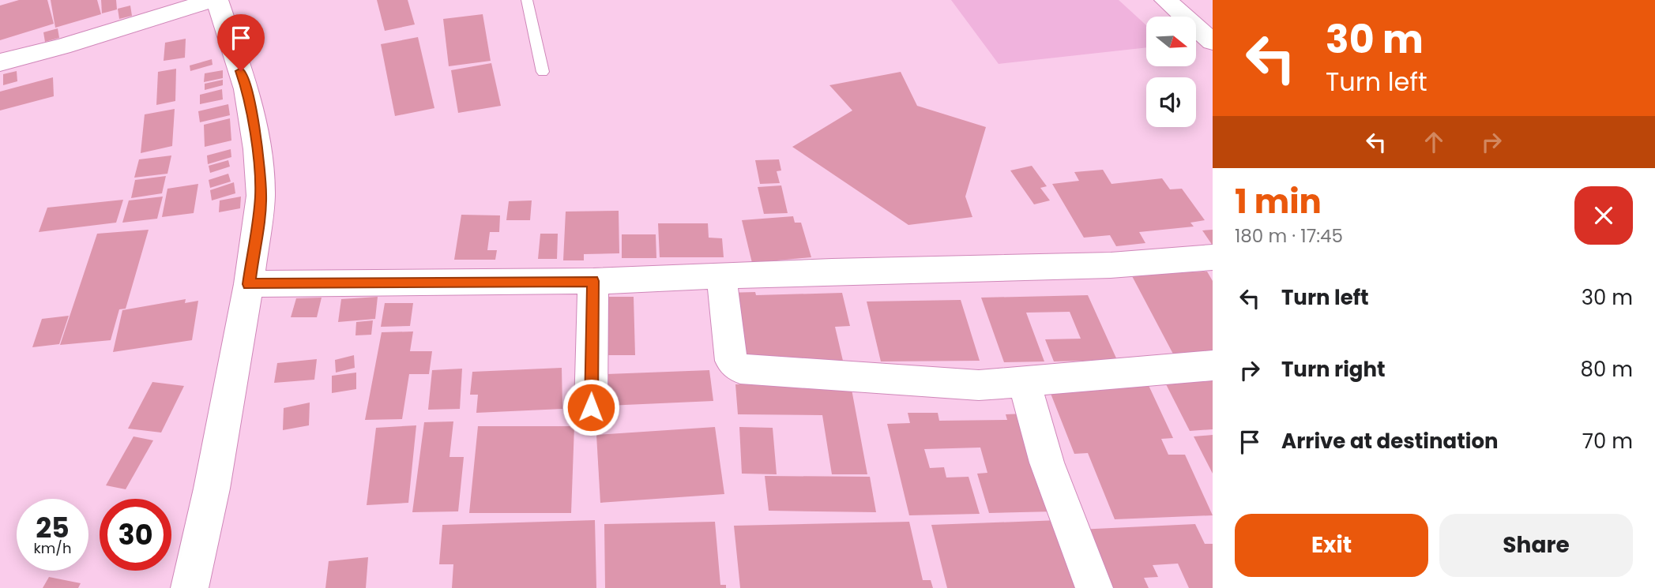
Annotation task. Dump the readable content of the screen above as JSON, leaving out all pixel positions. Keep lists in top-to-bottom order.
{
  "north": "right",
  "page": {
    "turn": ["30 m", "Turn left"],
    "heading": ["1 min", "180 m · 17:45"],
    "list": [
      {
        "name": "Turn left",
        "value": "30 m"
      },
      {
        "name": "Turn right",
        "value": "80 m"
      },
      {
        "name": "Arrive at destination",
        "value": "70 m"
      }
    ],
    "speed": "25 km/h",
    "limit": "30",
    "buttons": ["Exit", "Share"]
  }
}
